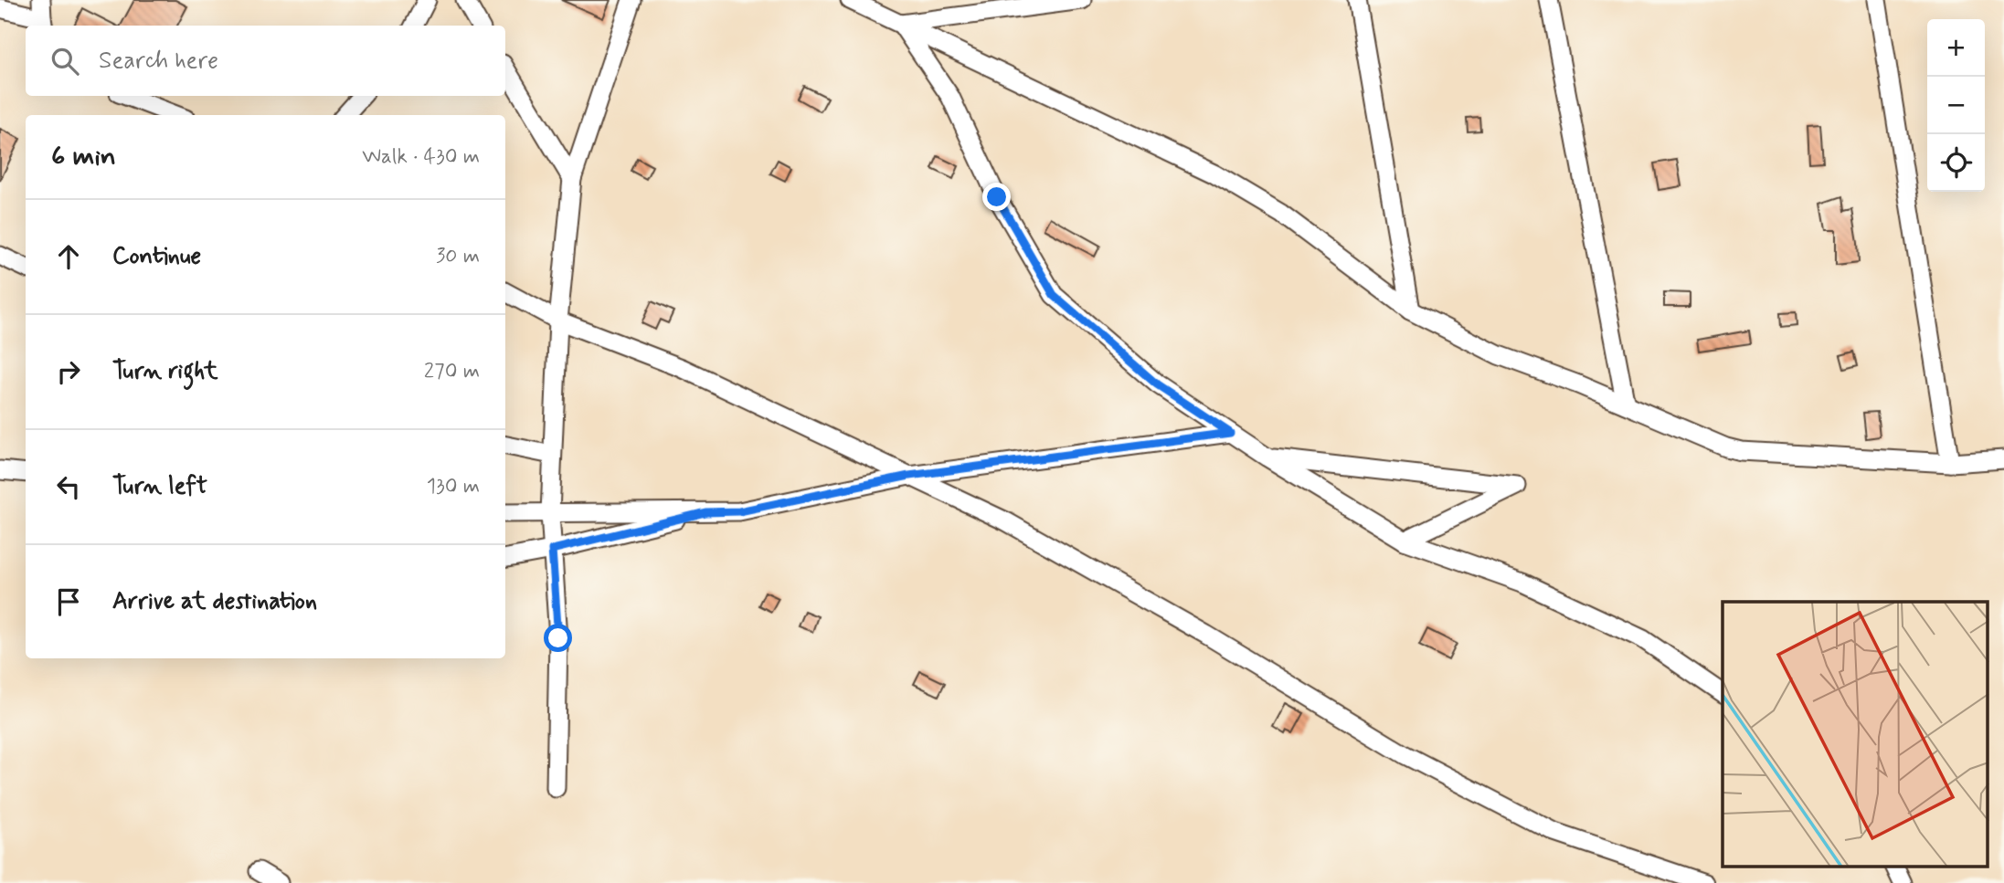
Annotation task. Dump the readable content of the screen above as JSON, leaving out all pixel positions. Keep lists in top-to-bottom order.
{
  "page": {
    "map_buttons": ["+", "−"],
    "search": "Search here",
    "heading": ["6 min", "Walk · 430 m"],
    "list": [
      ["Continue", "30 m"],
      ["Turn right", "270 m"],
      ["Turn left", "130 m"],
      "Arrive at destination"
    ]
  }
}
